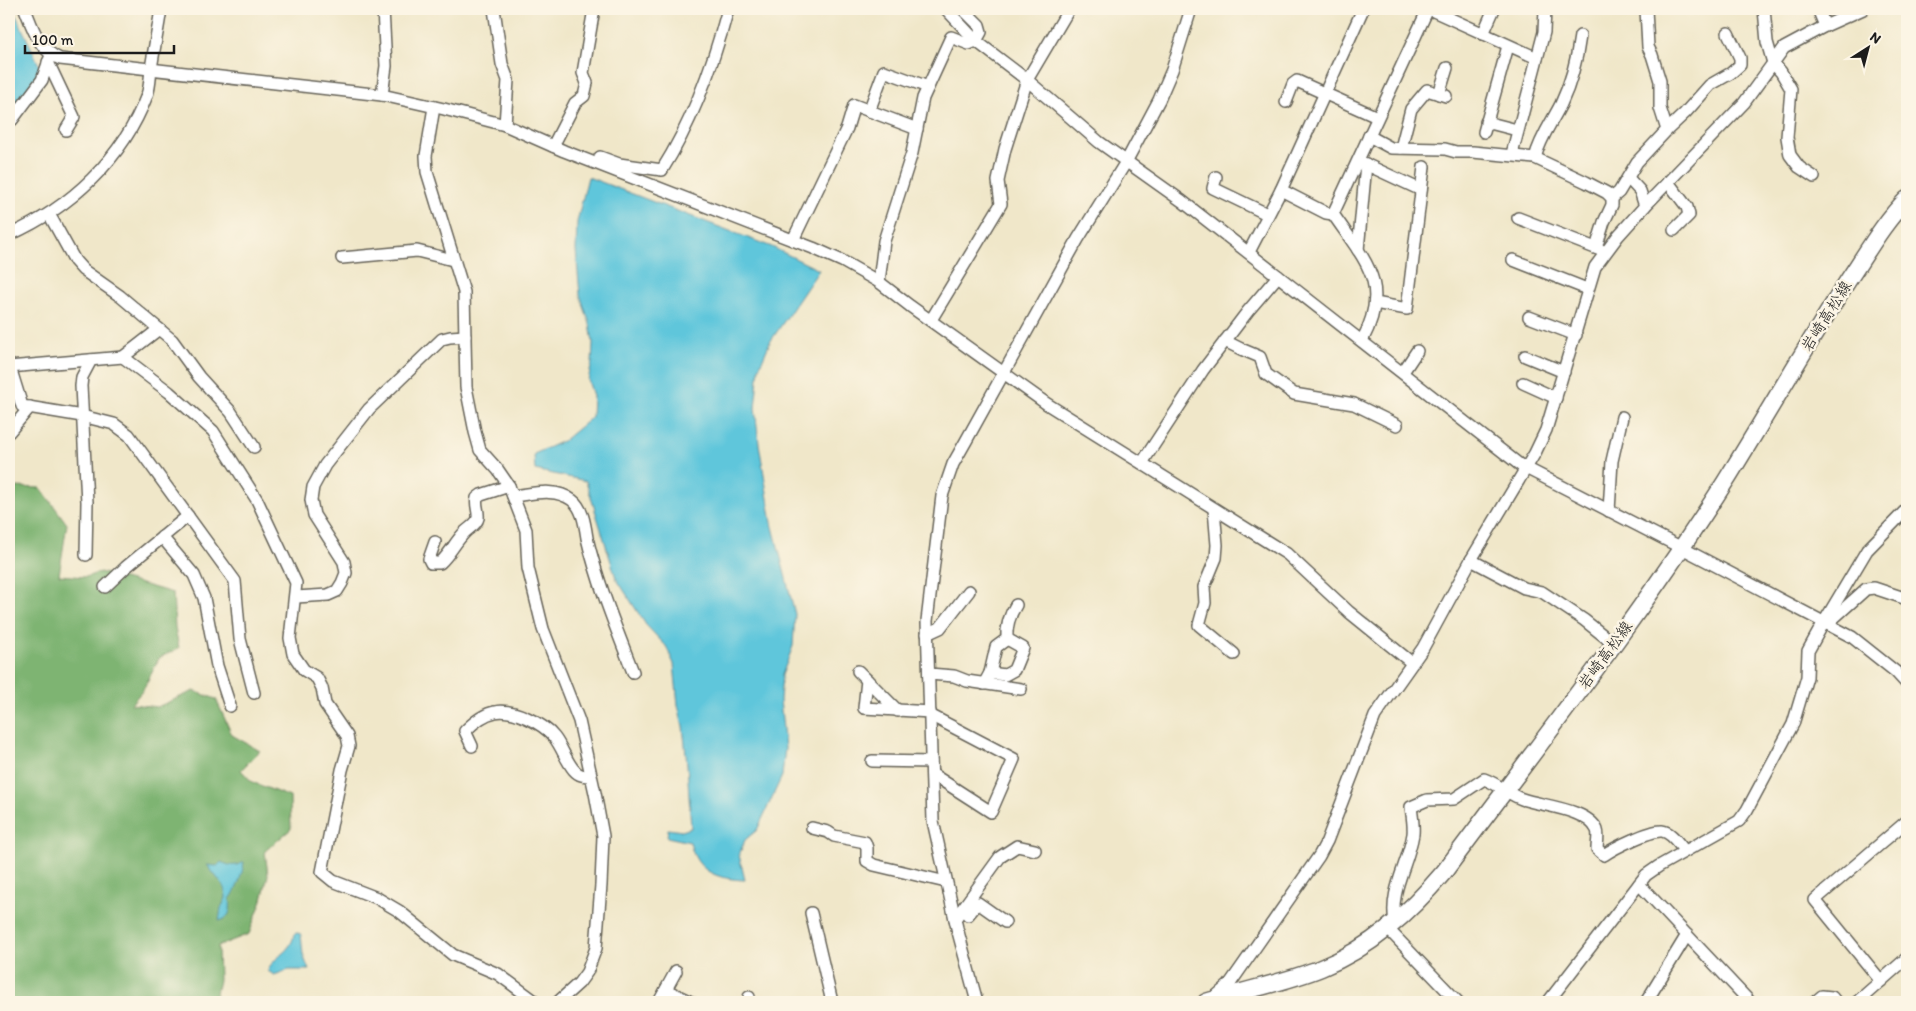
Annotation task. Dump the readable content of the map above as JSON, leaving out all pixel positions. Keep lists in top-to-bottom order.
{
  "streets": {
    "main road": ["岩崎高松線"]
  },
  "scale_bar": "100 m",
  "north": "top right"
}
